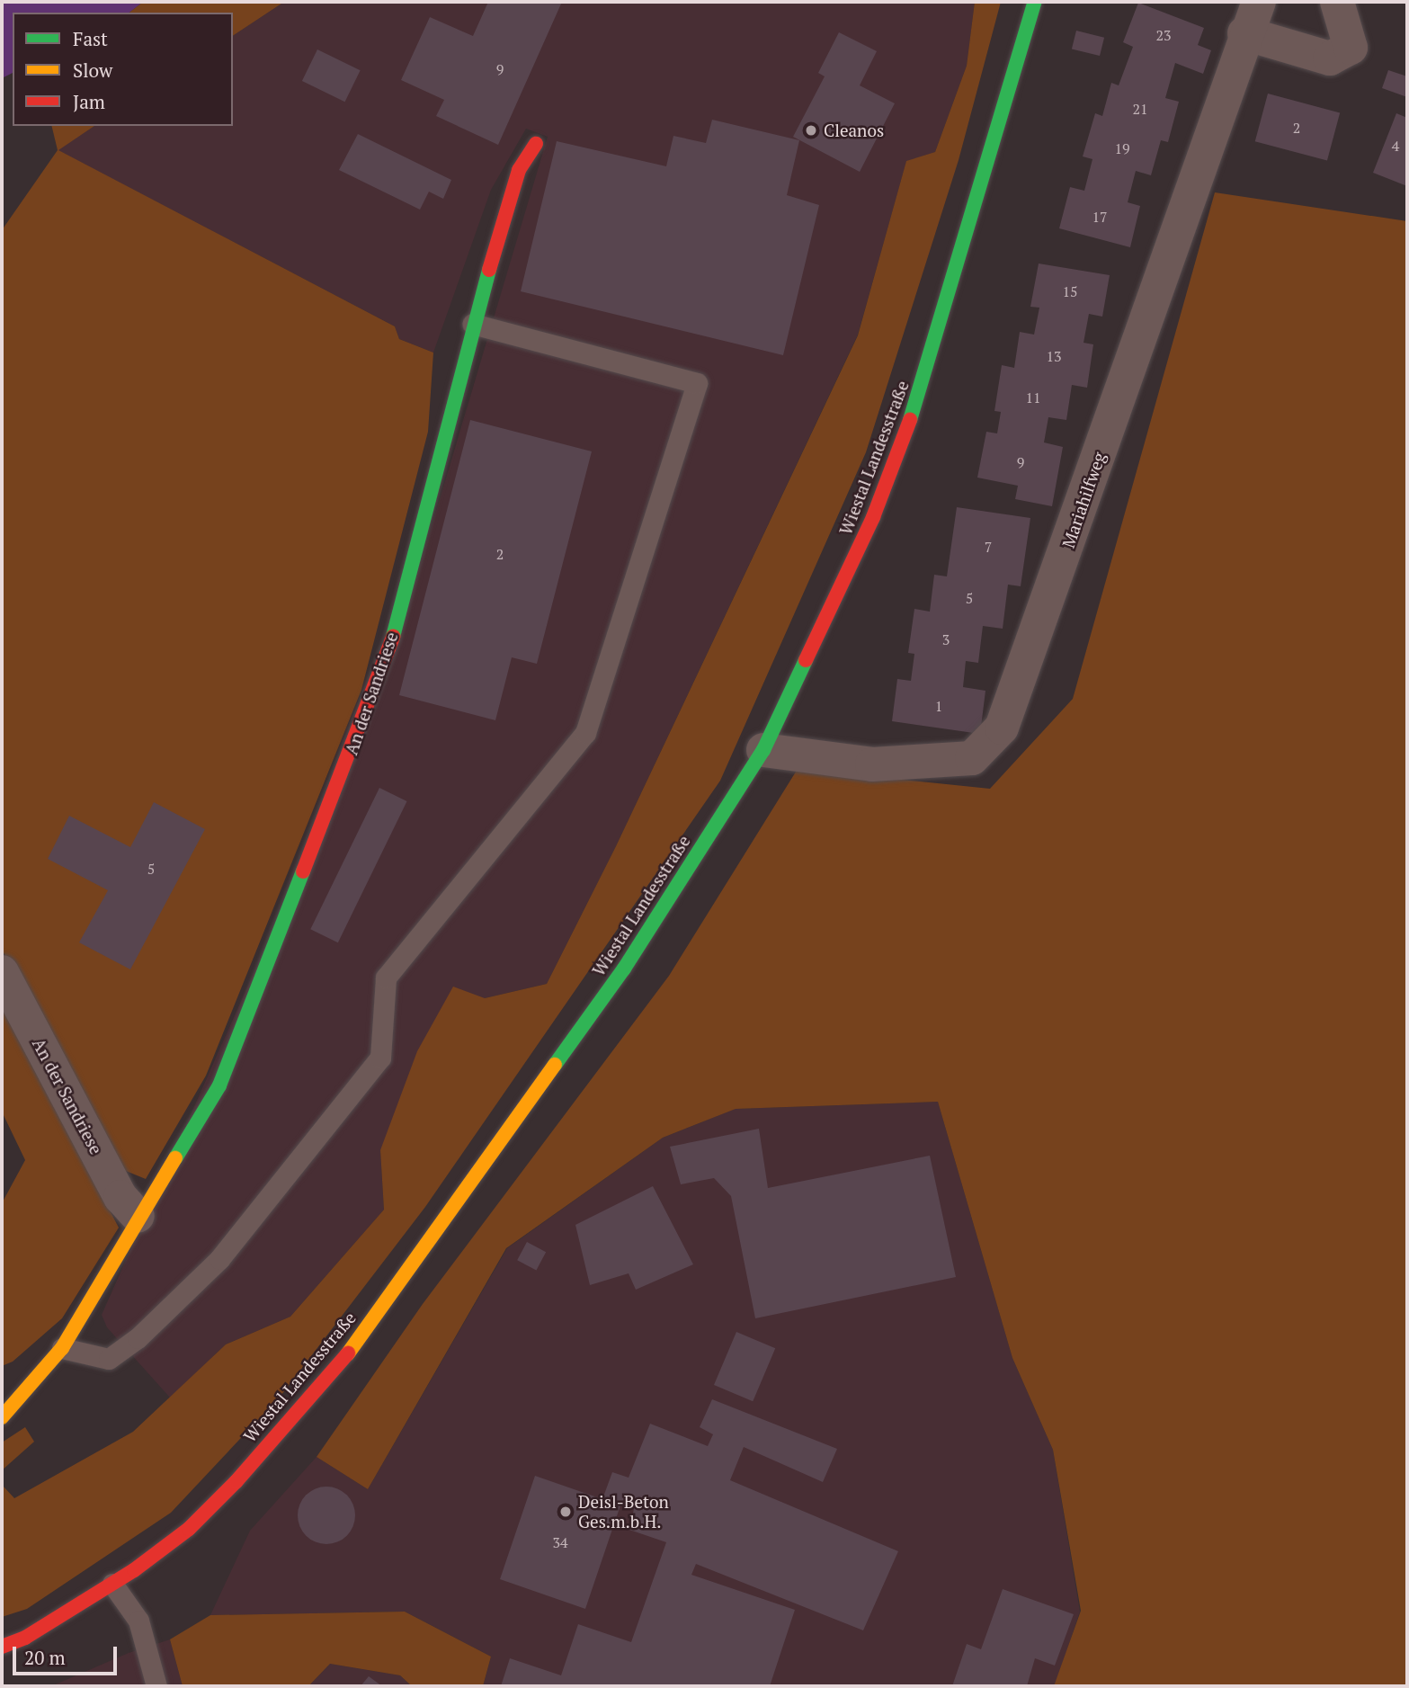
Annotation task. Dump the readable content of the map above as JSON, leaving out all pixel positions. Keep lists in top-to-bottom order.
{
  "streets": {
    "main road": ["Wiestal Landesstraße", "An der Sandriese"],
    "street": ["Mariahilfweg"]
  },
  "crossings": [
    ["Wiestal Landesstraße", "Mariahilfweg"]
  ],
  "places": ["Cleanos", "Deisl-Beton Ges.m.b.H."],
  "house_numbers": [
    "23",
    "9",
    "21",
    "2",
    "4",
    "19",
    "17",
    "15",
    "13",
    "11",
    "9",
    "7",
    "2",
    "5",
    "3",
    "1",
    "5",
    "34"
  ],
  "legend": ["Fast", "Slow", "Jam"],
  "scale_bar": "20 m"
}
